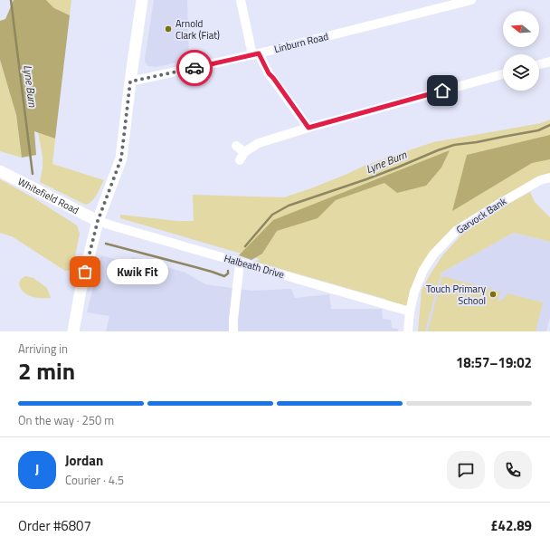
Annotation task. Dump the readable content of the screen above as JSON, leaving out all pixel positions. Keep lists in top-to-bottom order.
{
  "streets": {
    "main road": ["Whitefield Road"],
    "street": ["Linburn Road", "Garvock Bank", "Halbeath Drive"]
  },
  "crossings": [
    ["Whitefield Road", "Halbeath Drive"],
    ["Garvock Bank", "Halbeath Drive"]
  ],
  "water": ["Lyne Burn"],
  "places": ["Arnold Clark (Fiat)", "Kwik Fit", "Touch Primary School"],
  "north": "left",
  "page": {
    "bubble": "Kwik Fit",
    "heading": ["2 min", "Arriving in", "18:57–19:02"],
    "panel": [
      "Jordan",
      "Courier · 4.5",
      "Order #6807",
      "£42.89"
    ],
    "bar": "On the way · 250 m",
    "round": "J"
  }
}
